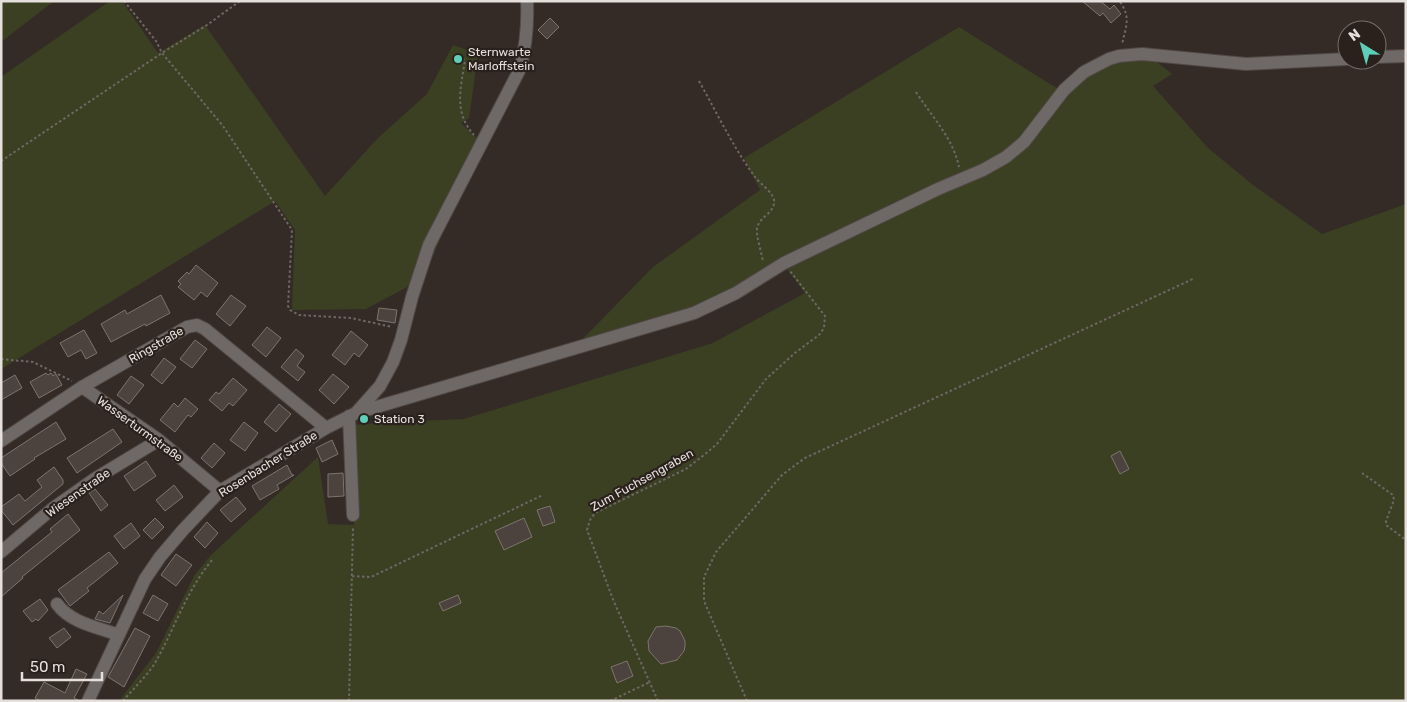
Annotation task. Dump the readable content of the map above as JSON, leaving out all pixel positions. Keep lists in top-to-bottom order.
{
  "streets": {
    "street": [
      "Ringstraße",
      "Wasserturmstraße",
      "Rosenbacher Straße",
      "Wiesenstraße"
    ],
    "path": ["Zum Fuchsengraben"]
  },
  "crossings": [
    ["Ringstraße", "Wasserturmstraße"],
    ["Ringstraße", "Rosenbacher Straße"],
    ["Wasserturmstraße", "Rosenbacher Straße"],
    ["Wasserturmstraße", "Wiesenstraße"]
  ],
  "places": ["Sternwarte Marloffstein", "Station 3"],
  "scale_bar": "50 m",
  "north": "top left"
}
